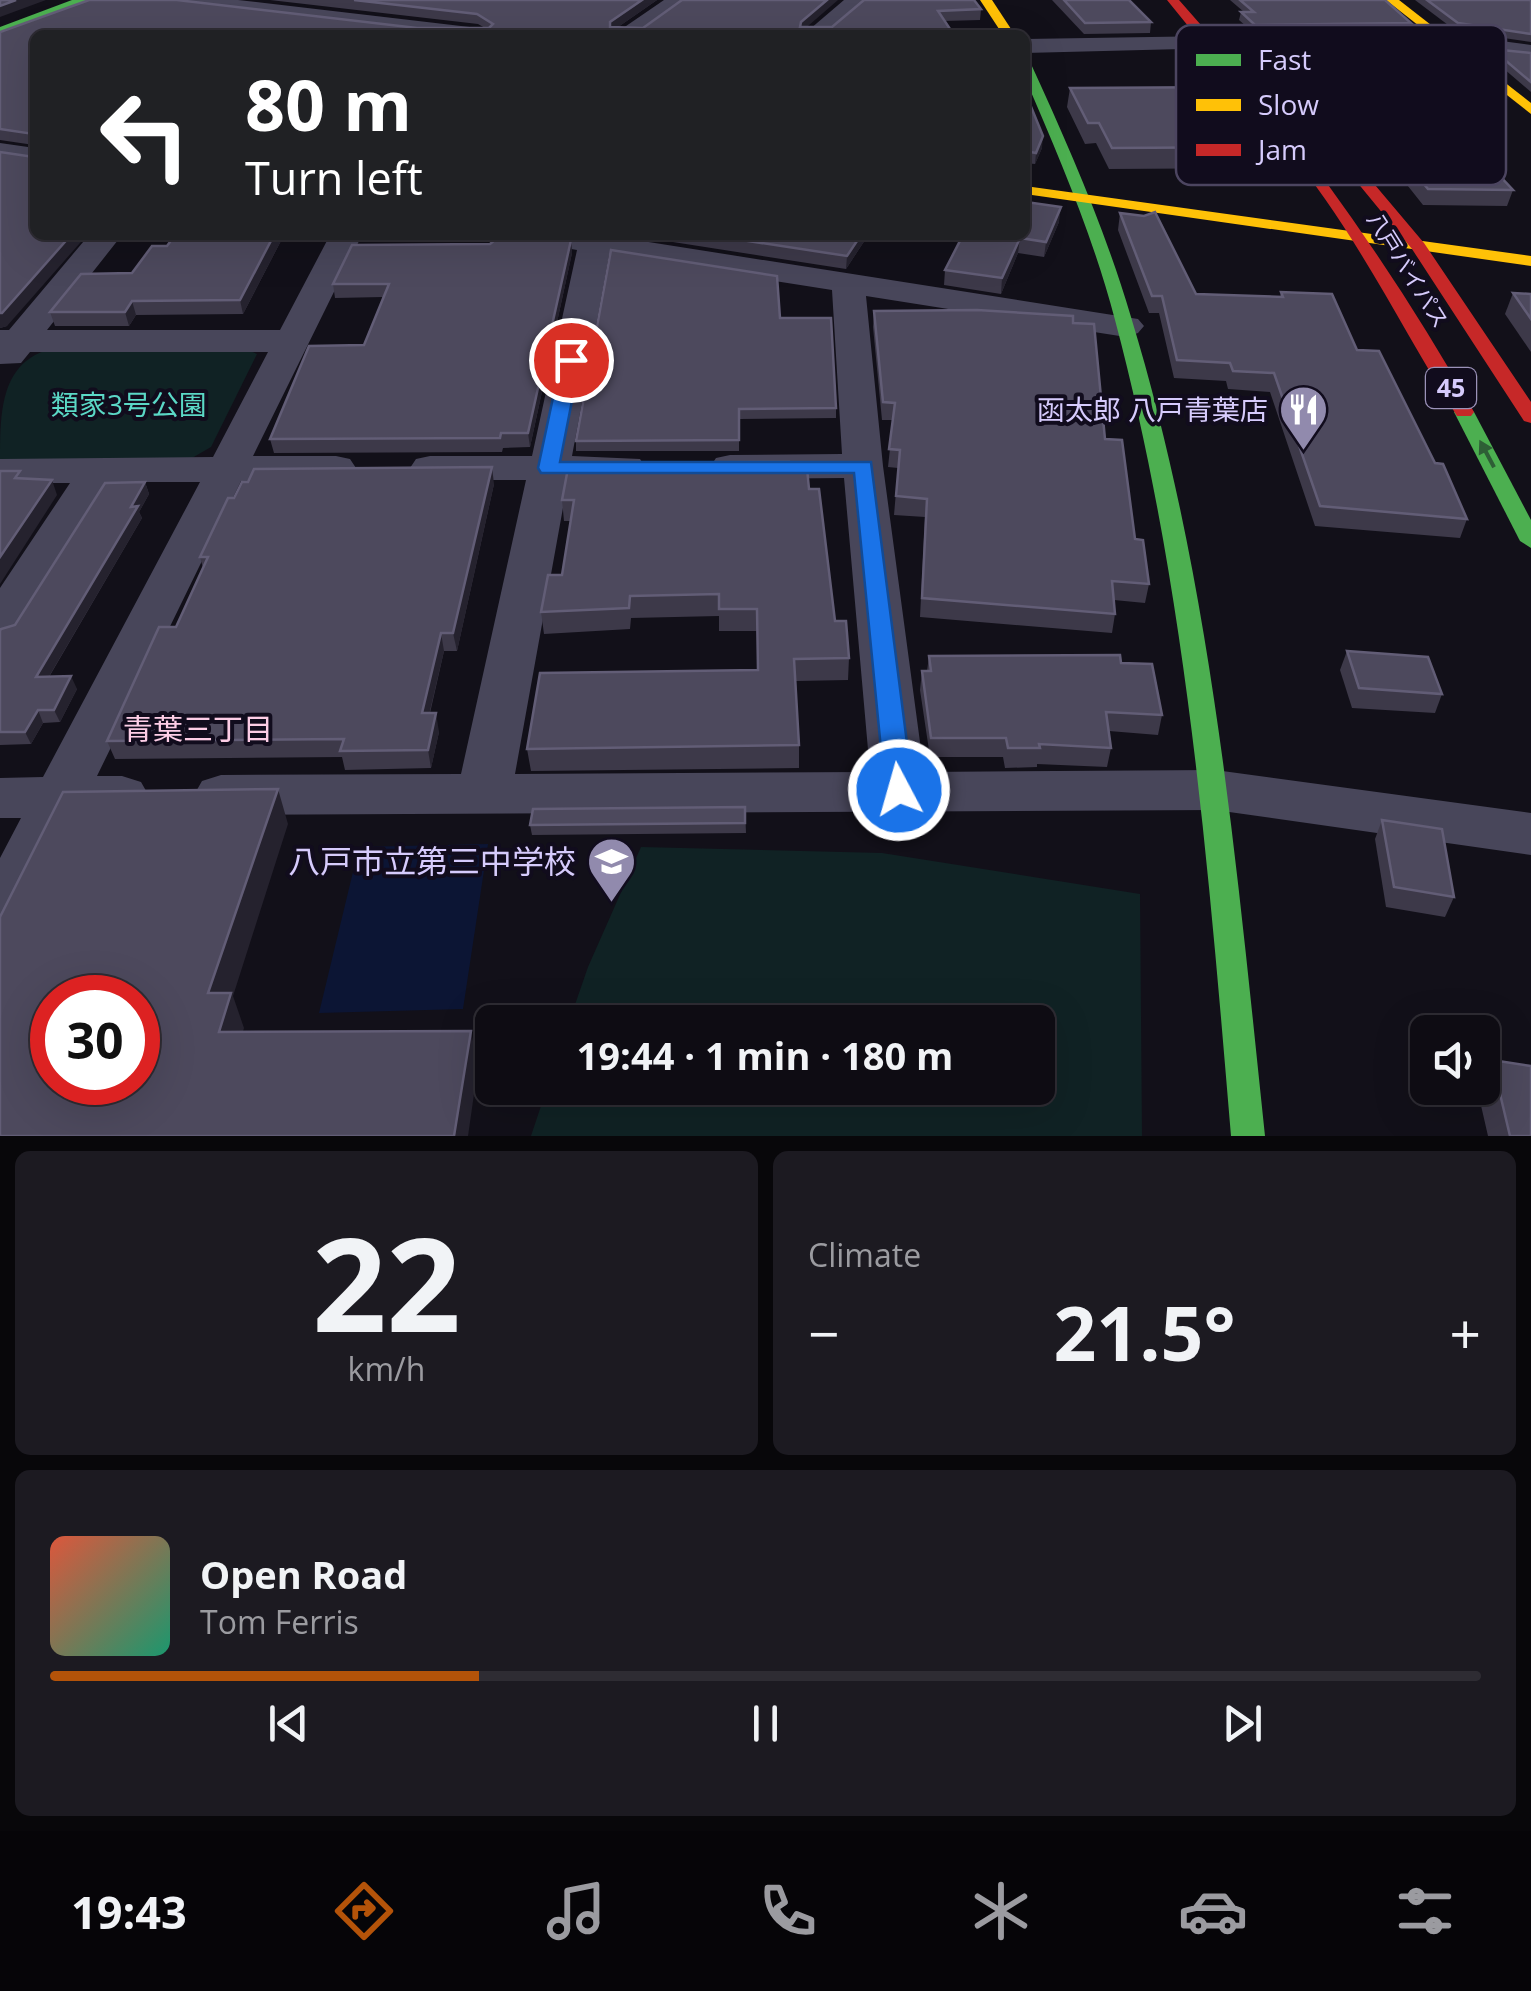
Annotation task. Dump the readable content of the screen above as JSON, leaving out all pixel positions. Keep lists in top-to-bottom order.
{
  "streets": {
    "main road": ["八戸バイパス", "45"]
  },
  "districts": ["青葉三丁目"],
  "parks": ["類家3号公園"],
  "places": {
    "restaurant": ["函太郎 八戸青葉店"],
    "school or university": ["八戸市立第三中学校"]
  },
  "legend": ["Fast", "Slow", "Jam"],
  "page": {
    "turn": ["80 m", "Turn left"],
    "limit": "30",
    "trip": "19:44 · 1 min · 180 m",
    "tile": [
      ["22", "km/h"],
      "Climate"
    ],
    "heat": ["−", "21.5°", "+"],
    "song": ["Open Road", "Tom Ferris"],
    "tabs": "19:43"
  }
}
